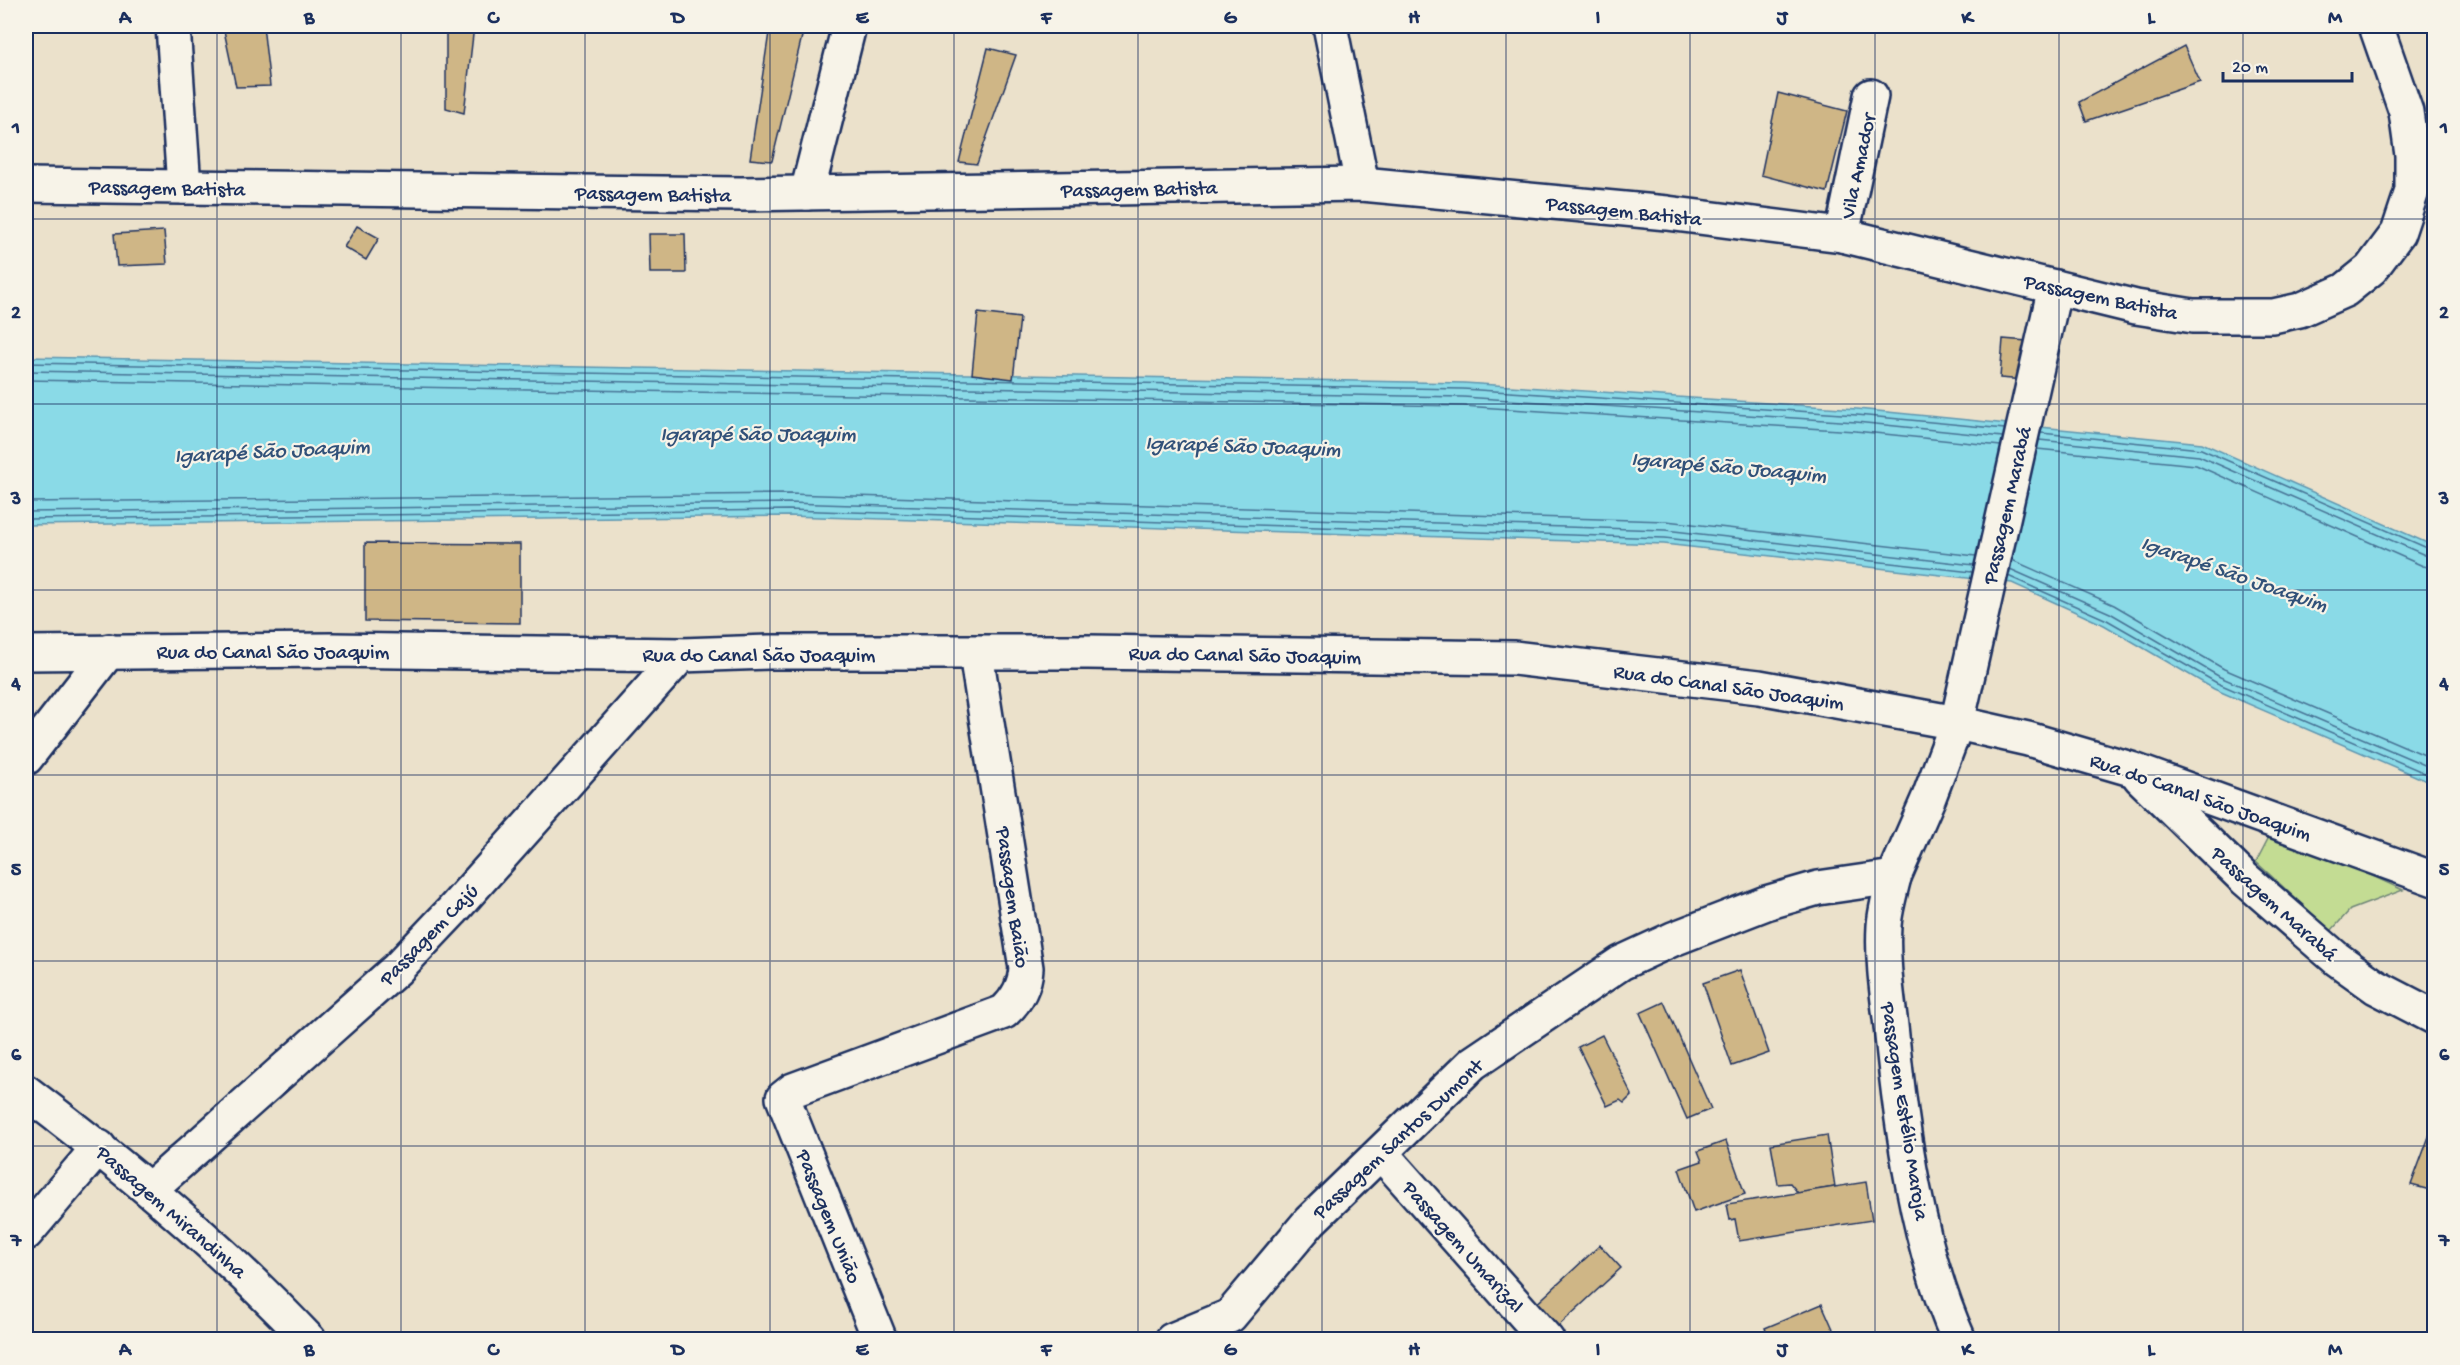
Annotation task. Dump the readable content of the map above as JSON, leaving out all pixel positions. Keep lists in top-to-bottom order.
{
  "streets": {
    "street": [
      "Vila Amador",
      "Passagem Batista",
      "Passagem Marabá",
      "Rua do Canal São Joaquim",
      "Passagem Baião",
      "Passagem Cajú",
      "Passagem Estélio Maroja",
      "Passagem Santos Dumont",
      "Passagem Mirandinha",
      "Passagem União",
      "Passagem Umarizal"
    ]
  },
  "crossings": [
    ["Vila Amador", "Passagem Batista"],
    ["Passagem Batista", "Passagem Marabá"],
    ["Passagem Marabá", "Rua do Canal São Joaquim"],
    ["Rua do Canal São Joaquim", "Passagem Baião"],
    ["Rua do Canal São Joaquim", "Passagem Cajú"],
    ["Passagem Baião", "Passagem União"],
    ["Passagem Cajú", "Passagem Mirandinha"],
    ["Passagem Estélio Maroja", "Passagem Santos Dumont"],
    ["Passagem Santos Dumont", "Passagem Umarizal"]
  ],
  "water": ["Igarapé São Joaquim"],
  "scale_bar": "20 m",
  "grid": {
    "columns": [
      "A",
      "B",
      "C",
      "D",
      "E",
      "F",
      "G",
      "H",
      "I",
      "J",
      "K",
      "L",
      "M"
    ],
    "rows": [
      "1",
      "2",
      "3",
      "4",
      "5",
      "6",
      "7"
    ]
  }
}
